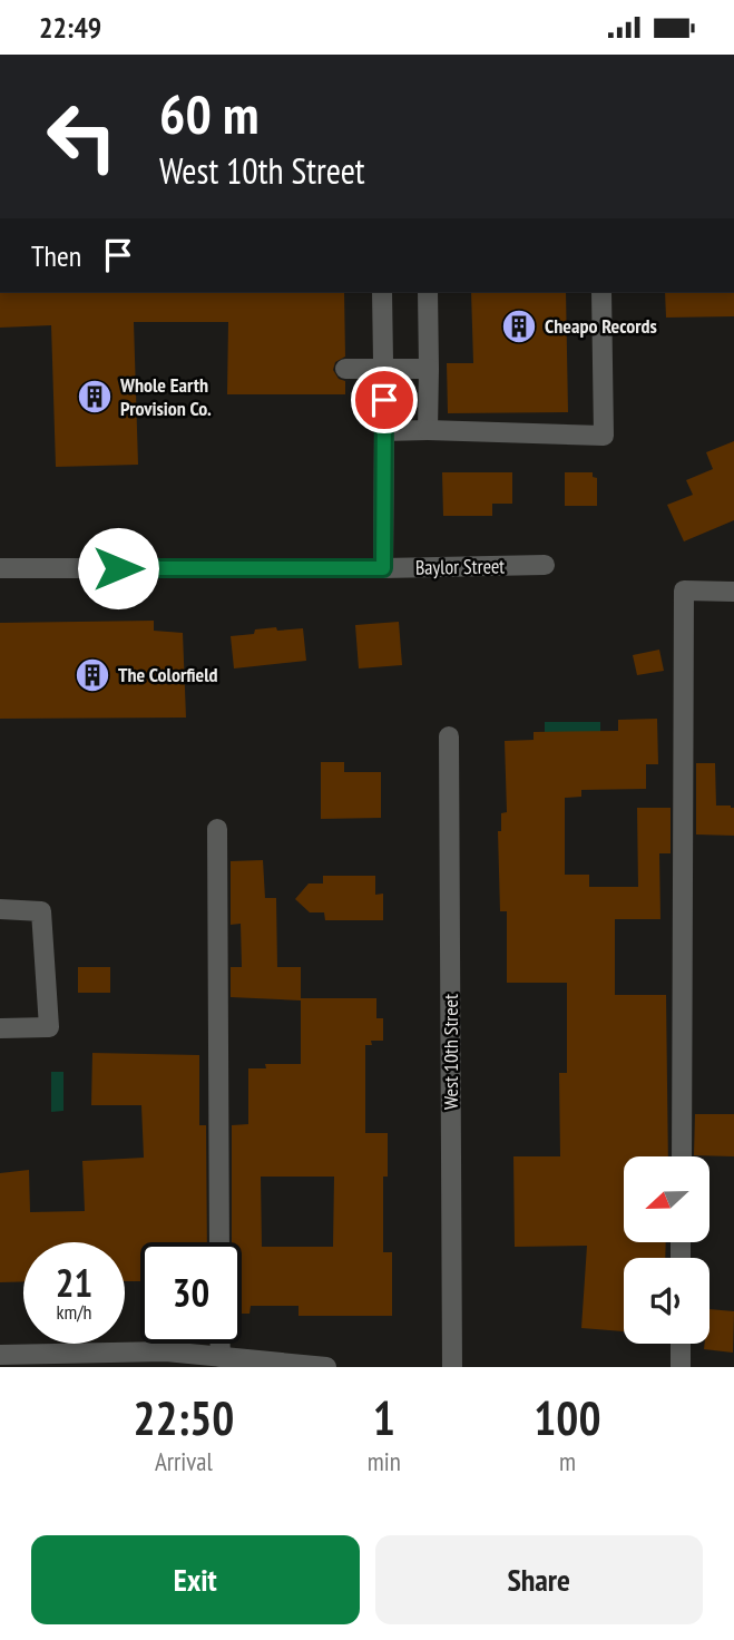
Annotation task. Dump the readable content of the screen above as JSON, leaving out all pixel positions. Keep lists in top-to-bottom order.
{
  "streets": {
    "street": ["Baylor Street", "West 10th Street"]
  },
  "places": {
    "building": ["Cheapo Records", "Whole Earth Provision Co.", "The Colorfield"]
  },
  "north": "left",
  "page": {
    "status": "22:49",
    "turn": ["60 m", "West 10th Street"],
    "then": "Then",
    "speed": "21 km/h",
    "limit": "30",
    "eta": [
      "22:50",
      "Arrival",
      "1",
      "min",
      "100",
      "m"
    ],
    "buttons": ["Exit", "Share"]
  }
}
